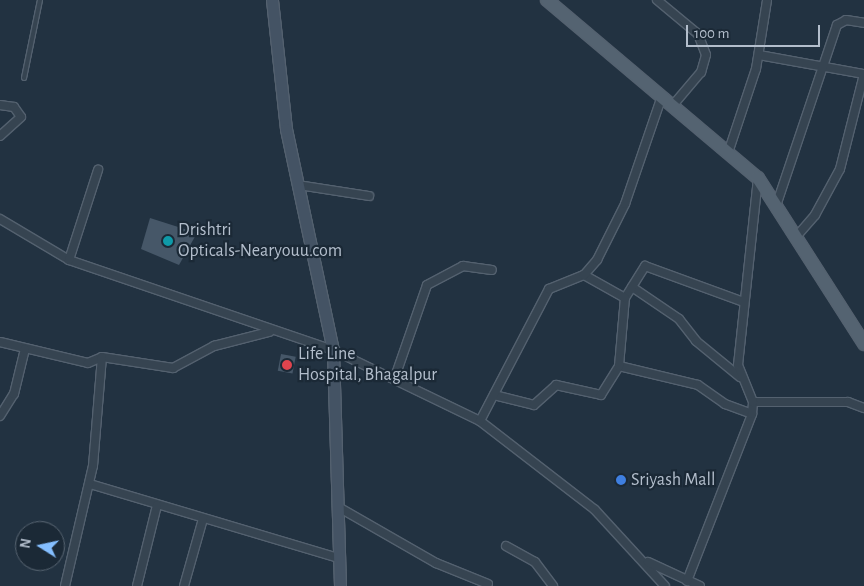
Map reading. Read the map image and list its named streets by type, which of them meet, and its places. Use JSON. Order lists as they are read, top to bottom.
{
  "places": ["Drishtri Opticals-Nearyouu.com", "Life Line Hospital, Bhagalpur", "Sriyash Mall"],
  "scale_bar": "100 m",
  "north": "left"
}
